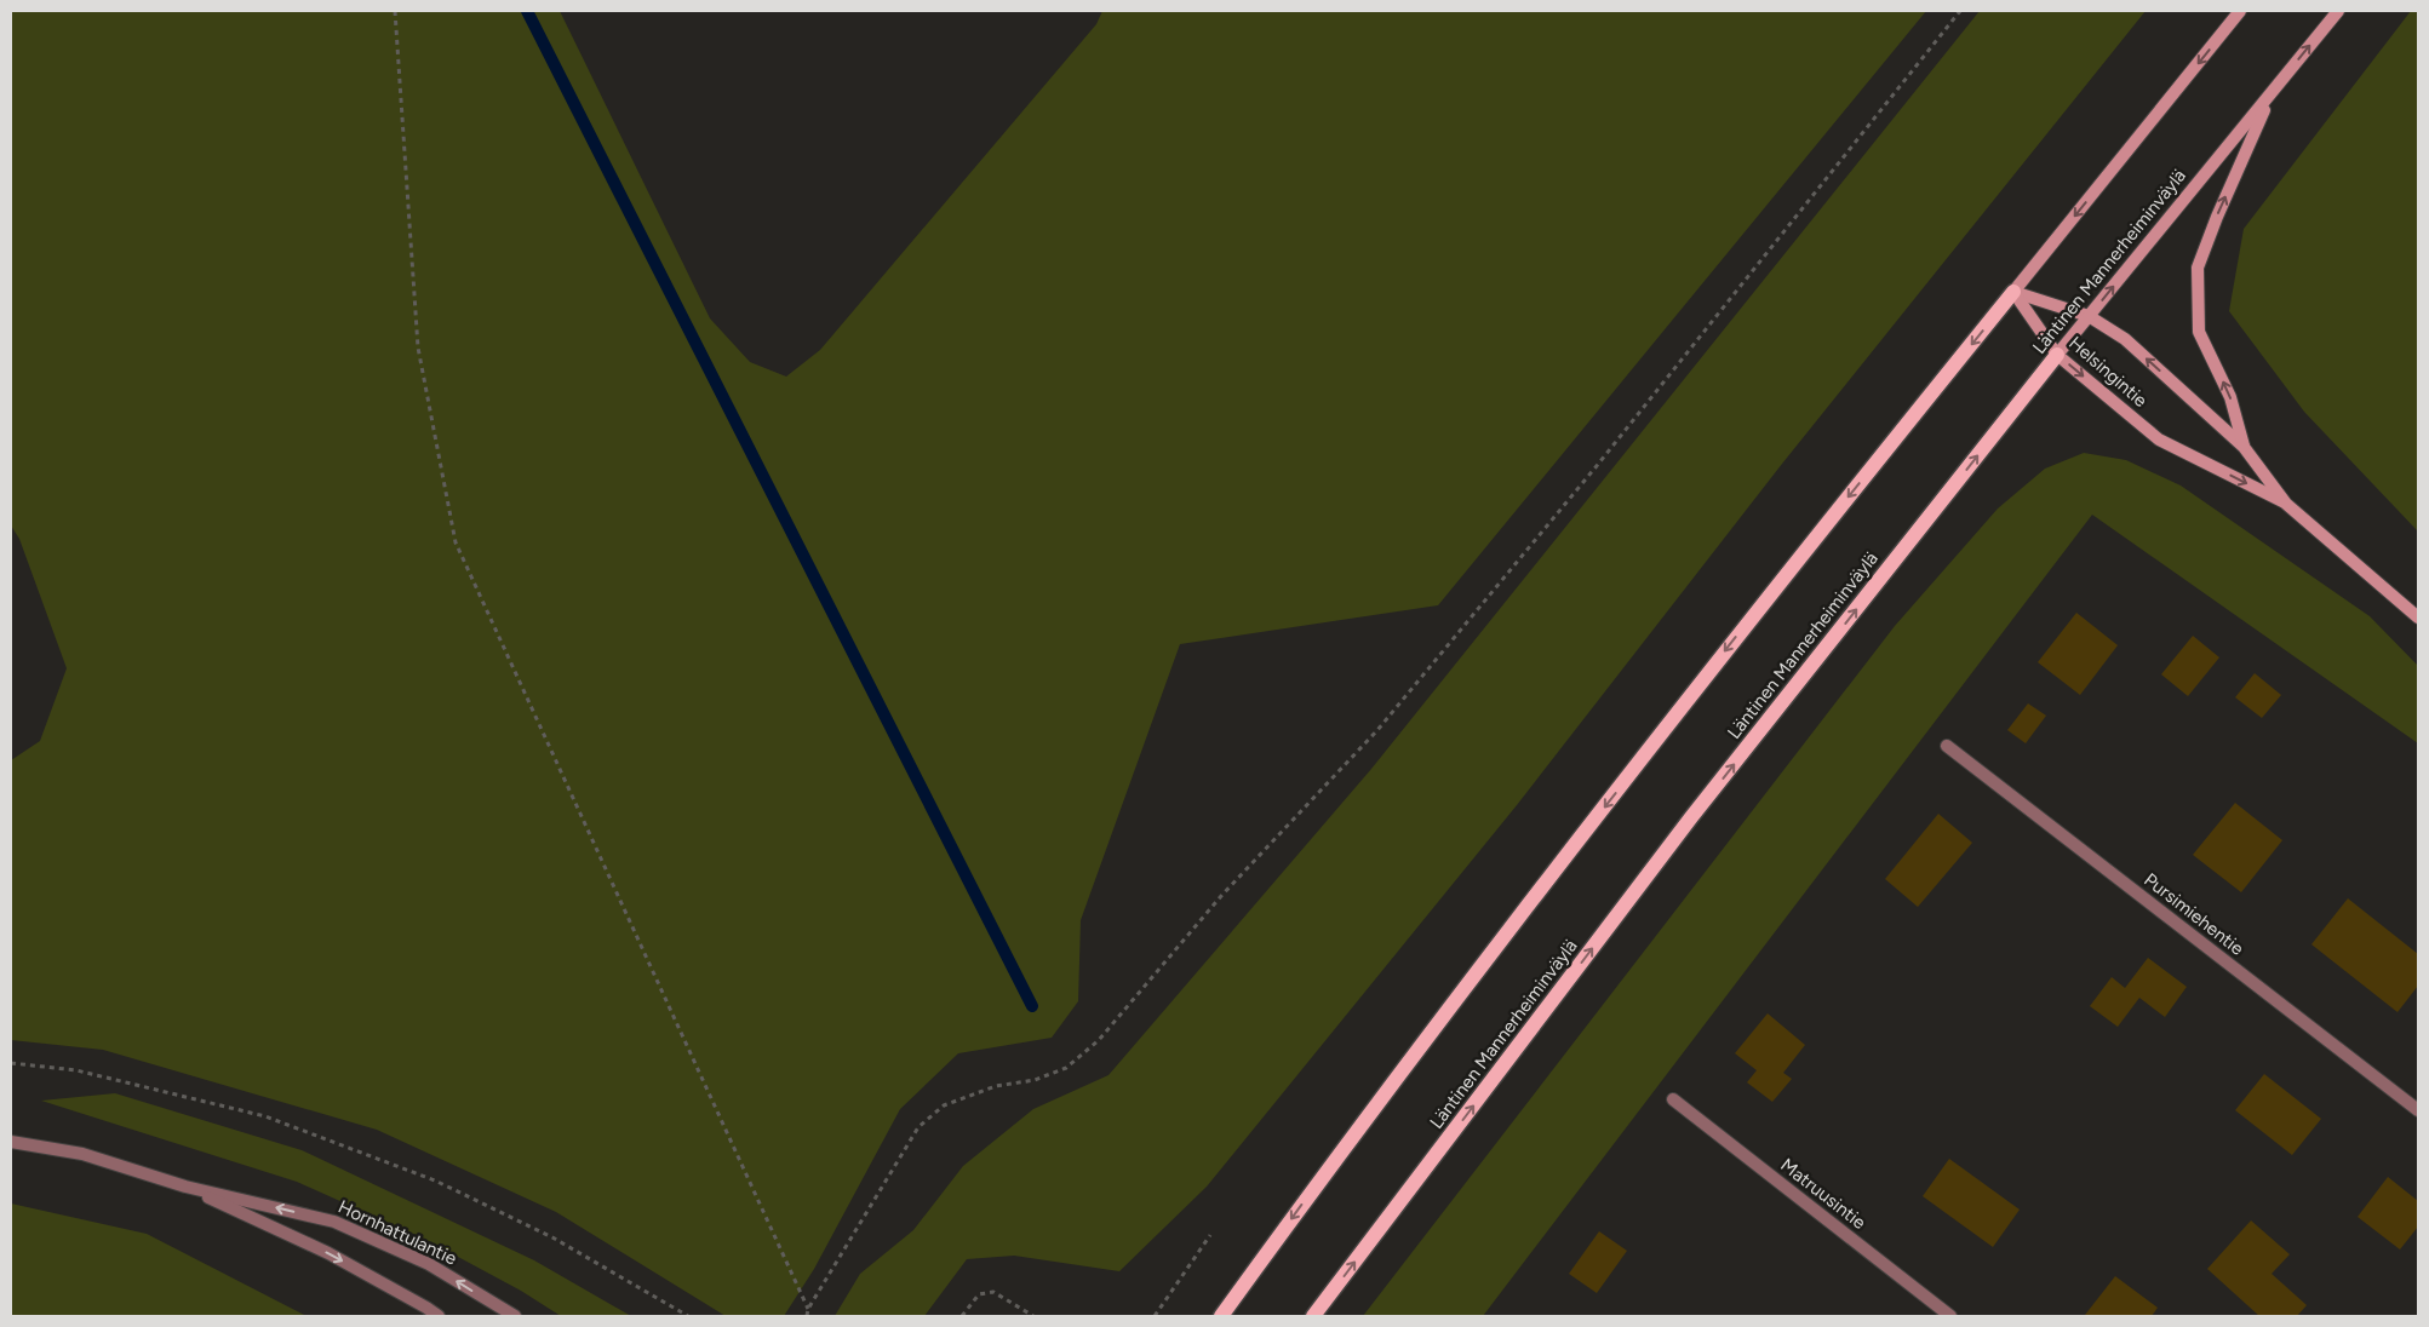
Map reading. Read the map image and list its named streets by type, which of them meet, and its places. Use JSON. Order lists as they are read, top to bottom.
{
  "streets": {
    "main road": ["Läntinen Mannerheiminväylä", "Helsingintie"],
    "street": ["Pursimiehentie", "Matruusintie", "Hornhattulantie"]
  },
  "crossings": [
    ["Läntinen Mannerheiminväylä", "Helsingintie"]
  ]
}
